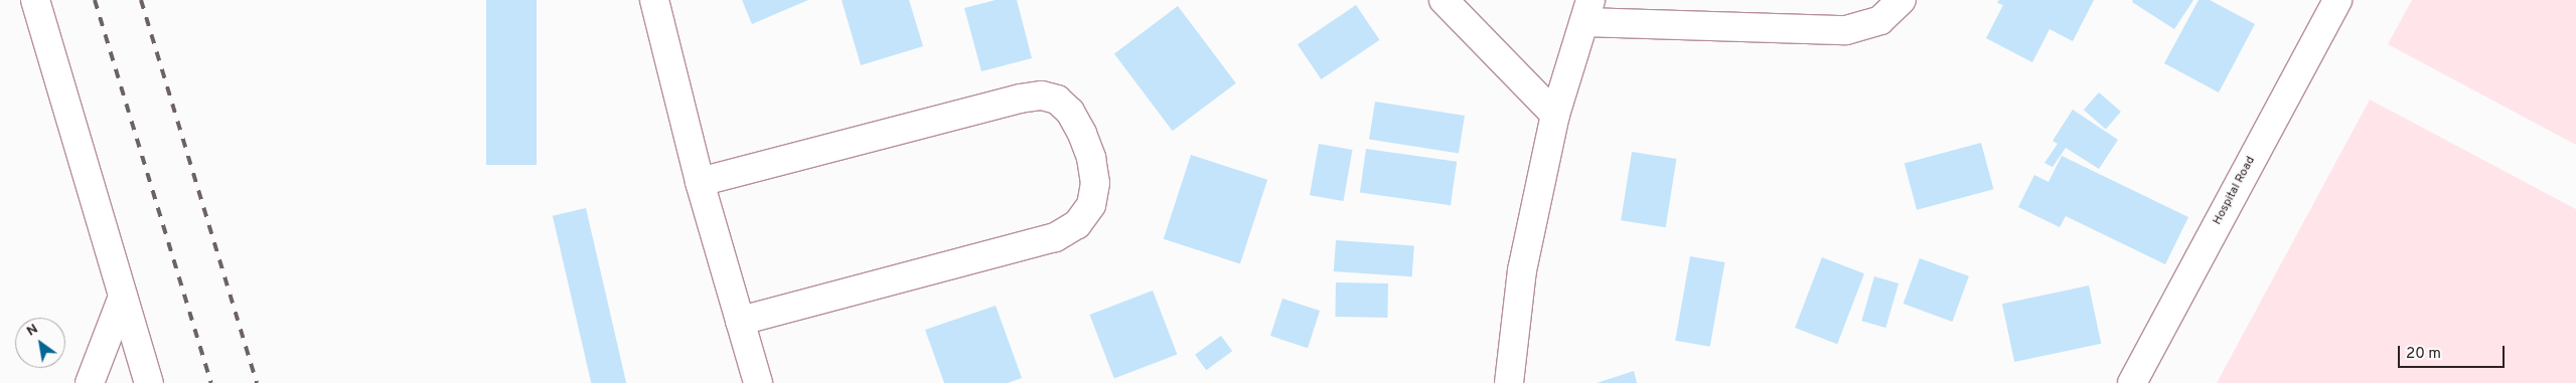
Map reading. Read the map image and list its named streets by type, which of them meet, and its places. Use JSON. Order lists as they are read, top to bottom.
{
  "streets": {
    "street": ["Hospital Road"]
  },
  "scale_bar": "20 m",
  "north": "top left"
}
